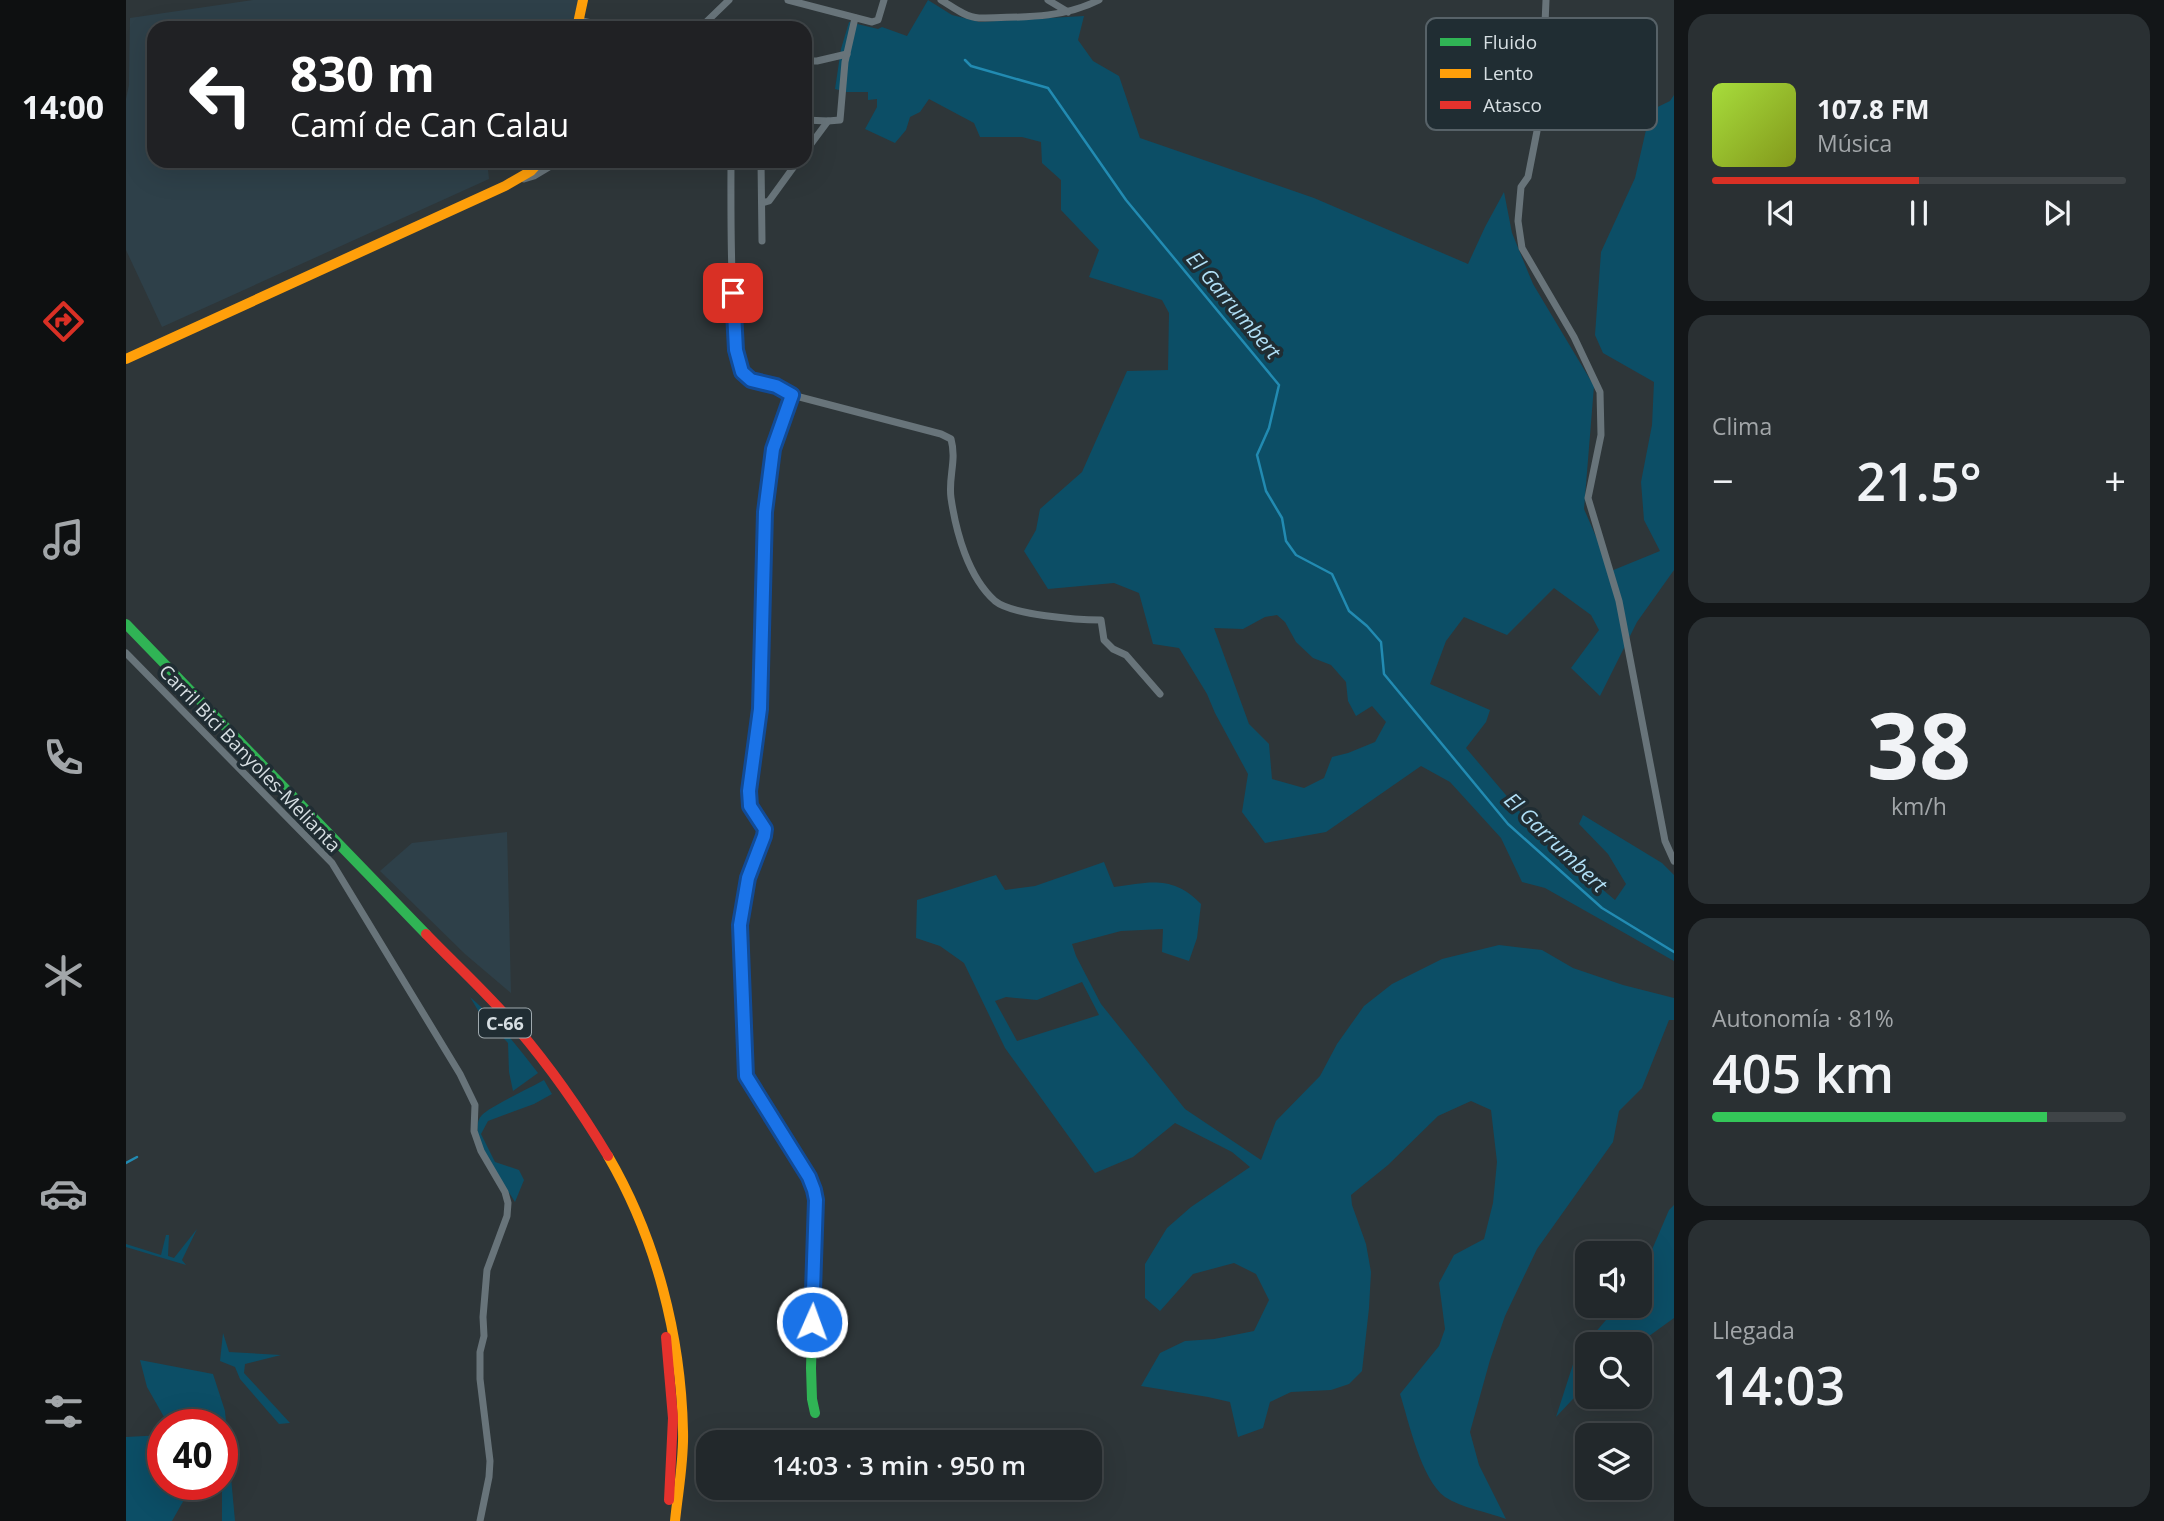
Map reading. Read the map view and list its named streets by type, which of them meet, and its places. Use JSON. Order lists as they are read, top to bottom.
{
  "streets": {
    "main road": ["C-66"],
    "street": ["Carril Bici Banyoles-Melianta"]
  },
  "water": ["El Garrumbert"],
  "legend": ["Fluido", "Lento", "Atasco"],
  "page": {
    "tabs": "14:00",
    "turn": ["830 m", "Camí de Can Calau"],
    "song": ["107.8 FM", "Música"],
    "tile": [
      "Clima",
      ["38", "km/h"],
      ["Autonomía · 81%", "405 km"],
      ["Llegada", "14:03"]
    ],
    "heat": ["−", "21.5°", "+"],
    "limit": "40",
    "trip": "14:03 · 3 min · 950 m"
  }
}
